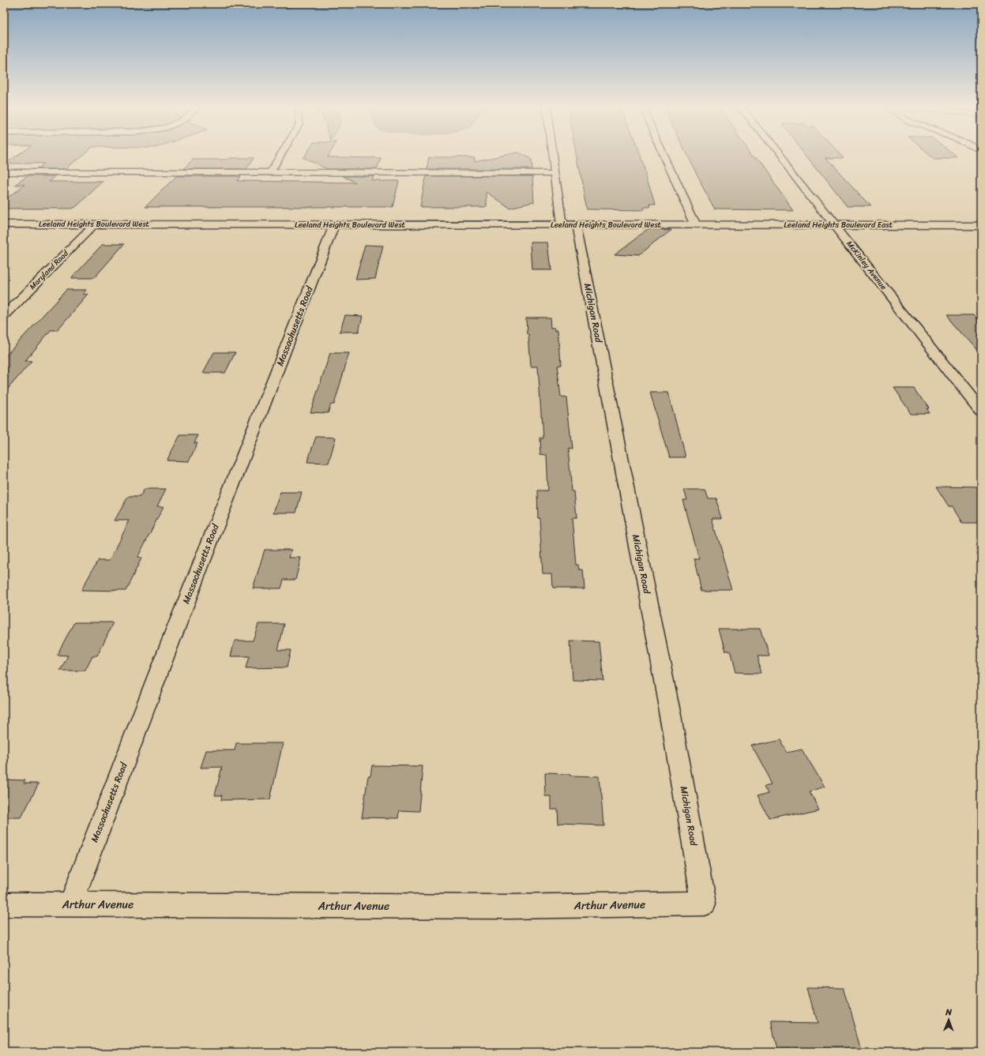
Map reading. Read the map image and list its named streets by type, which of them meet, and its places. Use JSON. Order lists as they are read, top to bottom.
{
  "streets": {
    "main road": ["Leeland Heights Boulevard West", "Leeland Heights Boulevard East"],
    "street": [
      "McKinley Avenue",
      "Maryland Road",
      "Michigan Road",
      "Massachusetts Road",
      "Arthur Avenue"
    ]
  },
  "crossings": [
    ["Leeland Heights Boulevard West", "Leeland Heights Boulevard East"],
    ["Leeland Heights Boulevard West", "Maryland Road"],
    ["Leeland Heights Boulevard West", "Michigan Road"],
    ["Leeland Heights Boulevard West", "Massachusetts Road"],
    ["Leeland Heights Boulevard East", "McKinley Avenue"],
    ["Michigan Road", "Arthur Avenue"],
    ["Massachusetts Road", "Arthur Avenue"]
  ],
  "north": "top"
}
